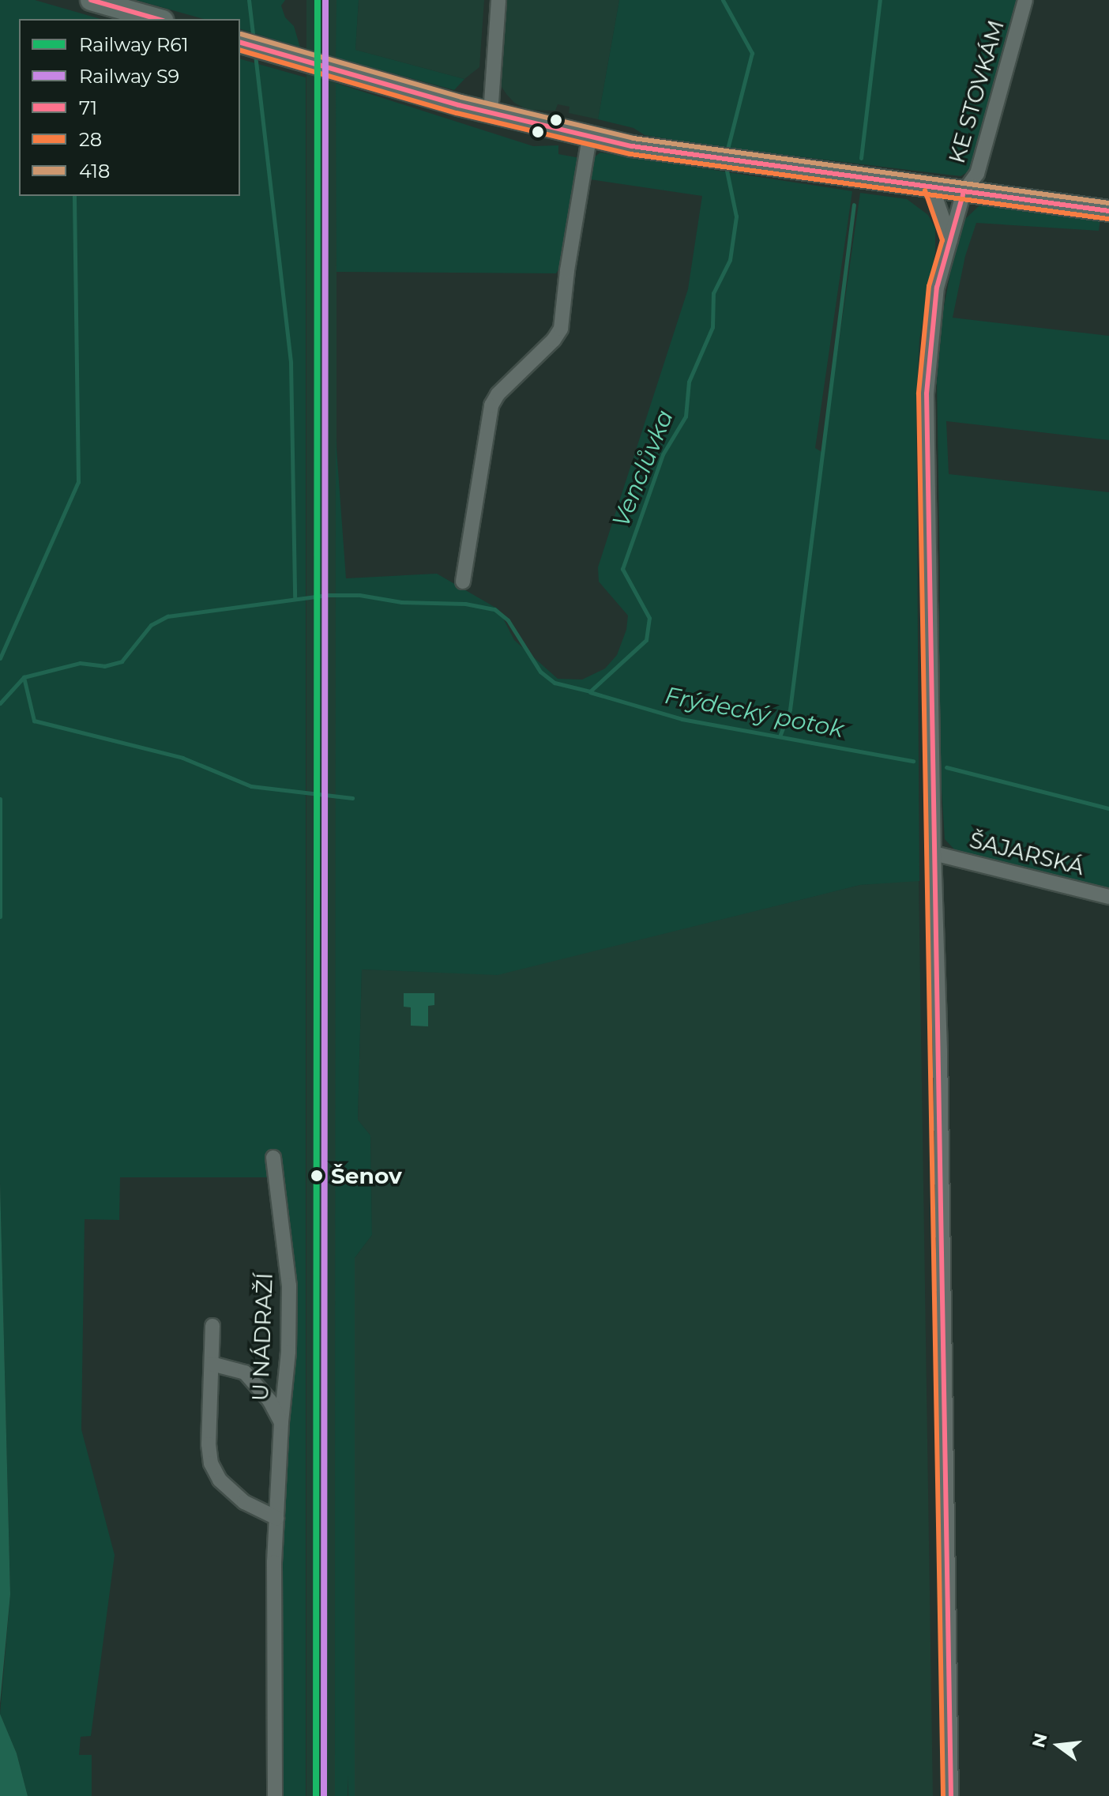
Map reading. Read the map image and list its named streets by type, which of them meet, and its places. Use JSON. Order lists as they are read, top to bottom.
{
  "streets": {
    "street": ["KE STOVKÁM", "ŠAJARSKÁ", "U NÁDRAŽÍ"]
  },
  "crossings": [
    ["KE STOVKÁM", "ŠAJARSKÁ"]
  ],
  "water": ["Venclůvka", "Frýdecký potok"],
  "places": ["Šenov"],
  "lines": [
    "rail line R61",
    "rail line S9",
    "transit line 71",
    "transit line 418",
    "transit line 28"
  ],
  "legend": [
    "Railway R61",
    "Railway S9",
    "71",
    "28",
    "418"
  ],
  "north": "left"
}
